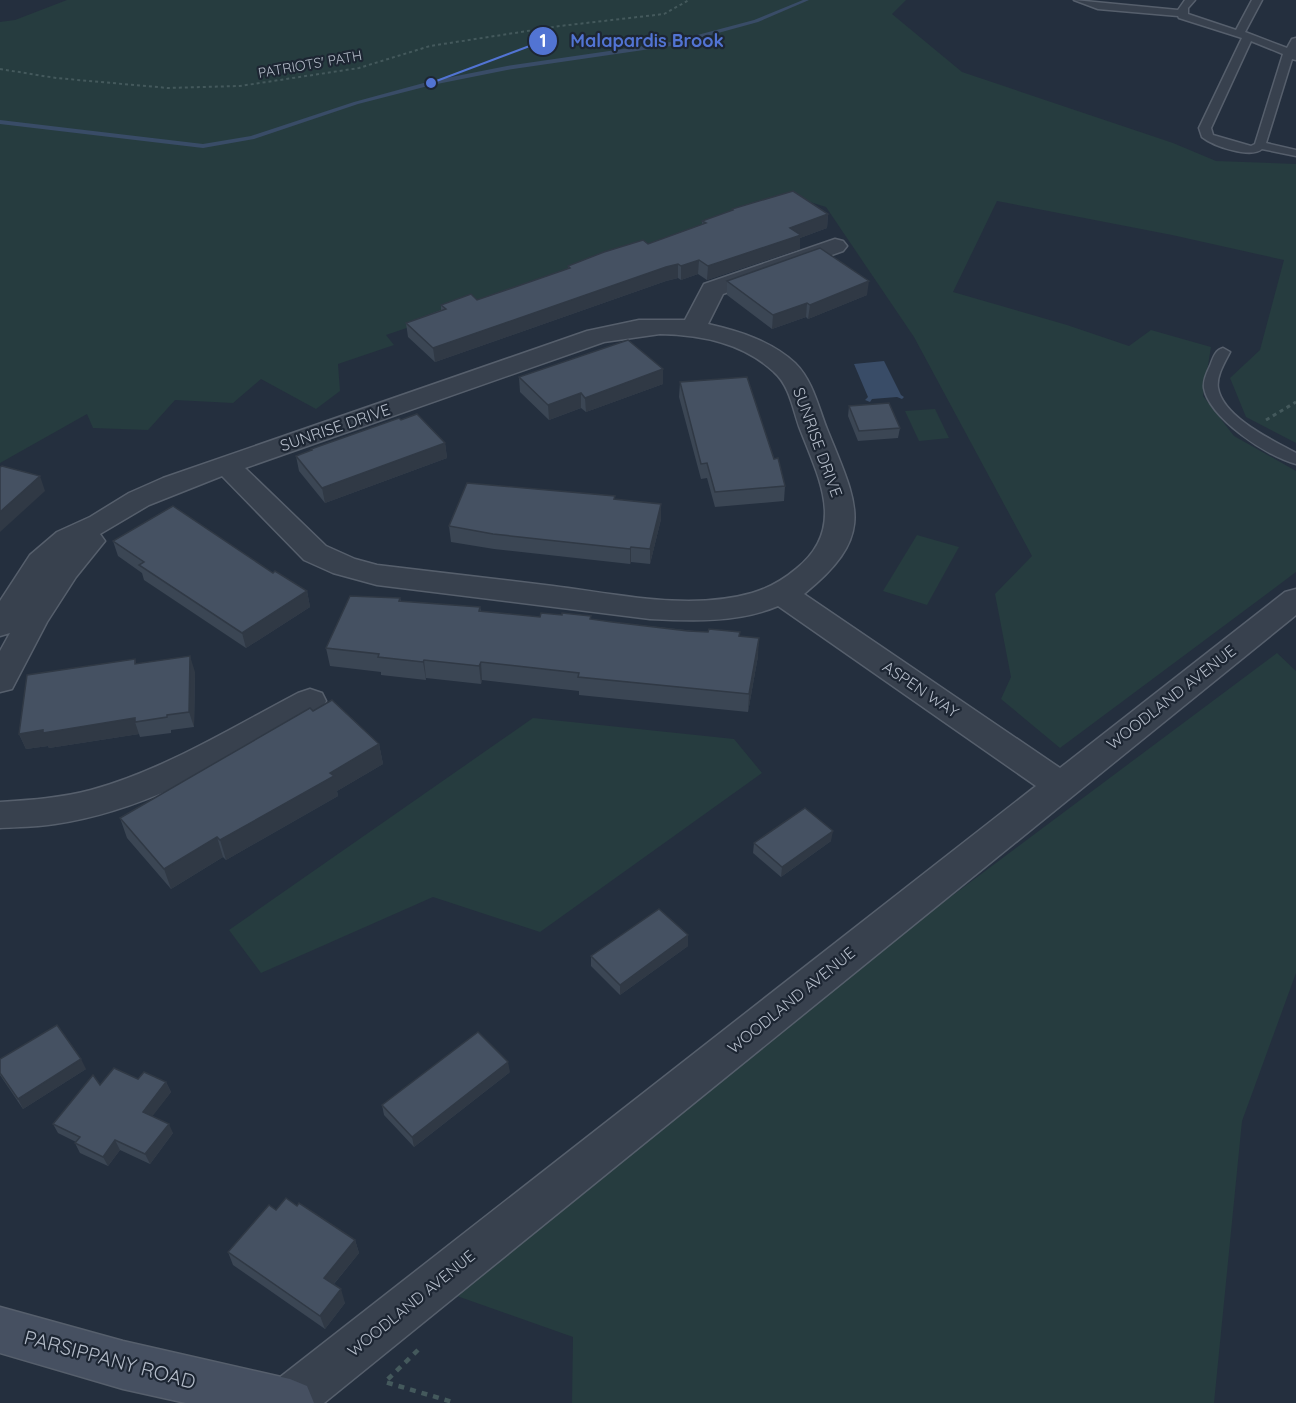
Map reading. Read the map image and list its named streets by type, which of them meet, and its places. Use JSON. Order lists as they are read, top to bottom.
{
  "streets": {
    "main road": ["PARSIPPANY ROAD"],
    "street": ["SUNRISE DRIVE", "ASPEN WAY", "WOODLAND AVENUE"],
    "path": ["PATRIOTS' PATH"]
  },
  "crossings": [
    ["SUNRISE DRIVE", "ASPEN WAY"],
    ["ASPEN WAY", "WOODLAND AVENUE"],
    ["WOODLAND AVENUE", "PARSIPPANY ROAD"]
  ],
  "places": ["Malapardis Brook"]
}
